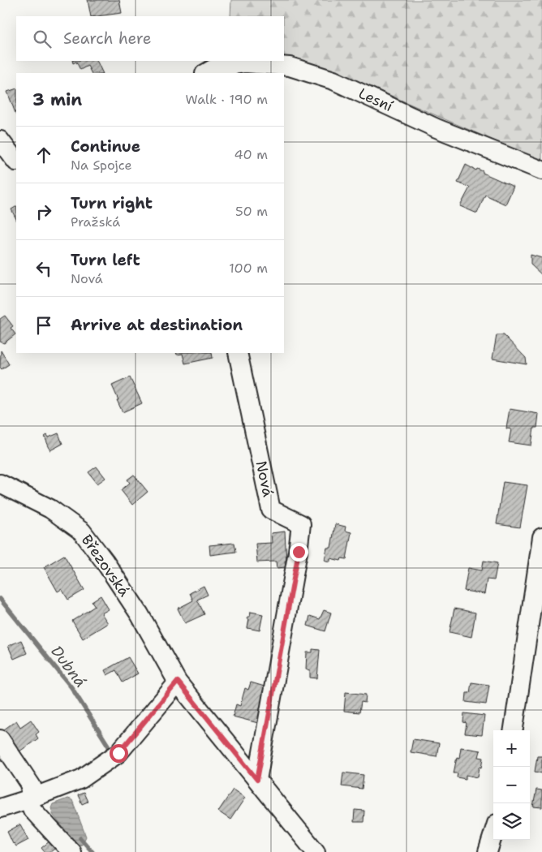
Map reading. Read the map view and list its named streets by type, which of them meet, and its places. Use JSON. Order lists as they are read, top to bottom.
{
  "streets": {
    "street": ["Lesní", "Nová", "Březovská"]
  },
  "crossings": [
    ["Nová", "Březovská"]
  ],
  "water": ["Dubná"],
  "page": {
    "search": "Search here",
    "heading": ["3 min", "Walk · 190 m"],
    "list": [
      ["Continue", "Na Spojce", "40 m"],
      ["Turn right", "Pražská", "50 m"],
      ["Turn left", "Nová", "100 m"],
      "Arrive at destination"
    ],
    "map_buttons": ["+", "−"]
  }
}
